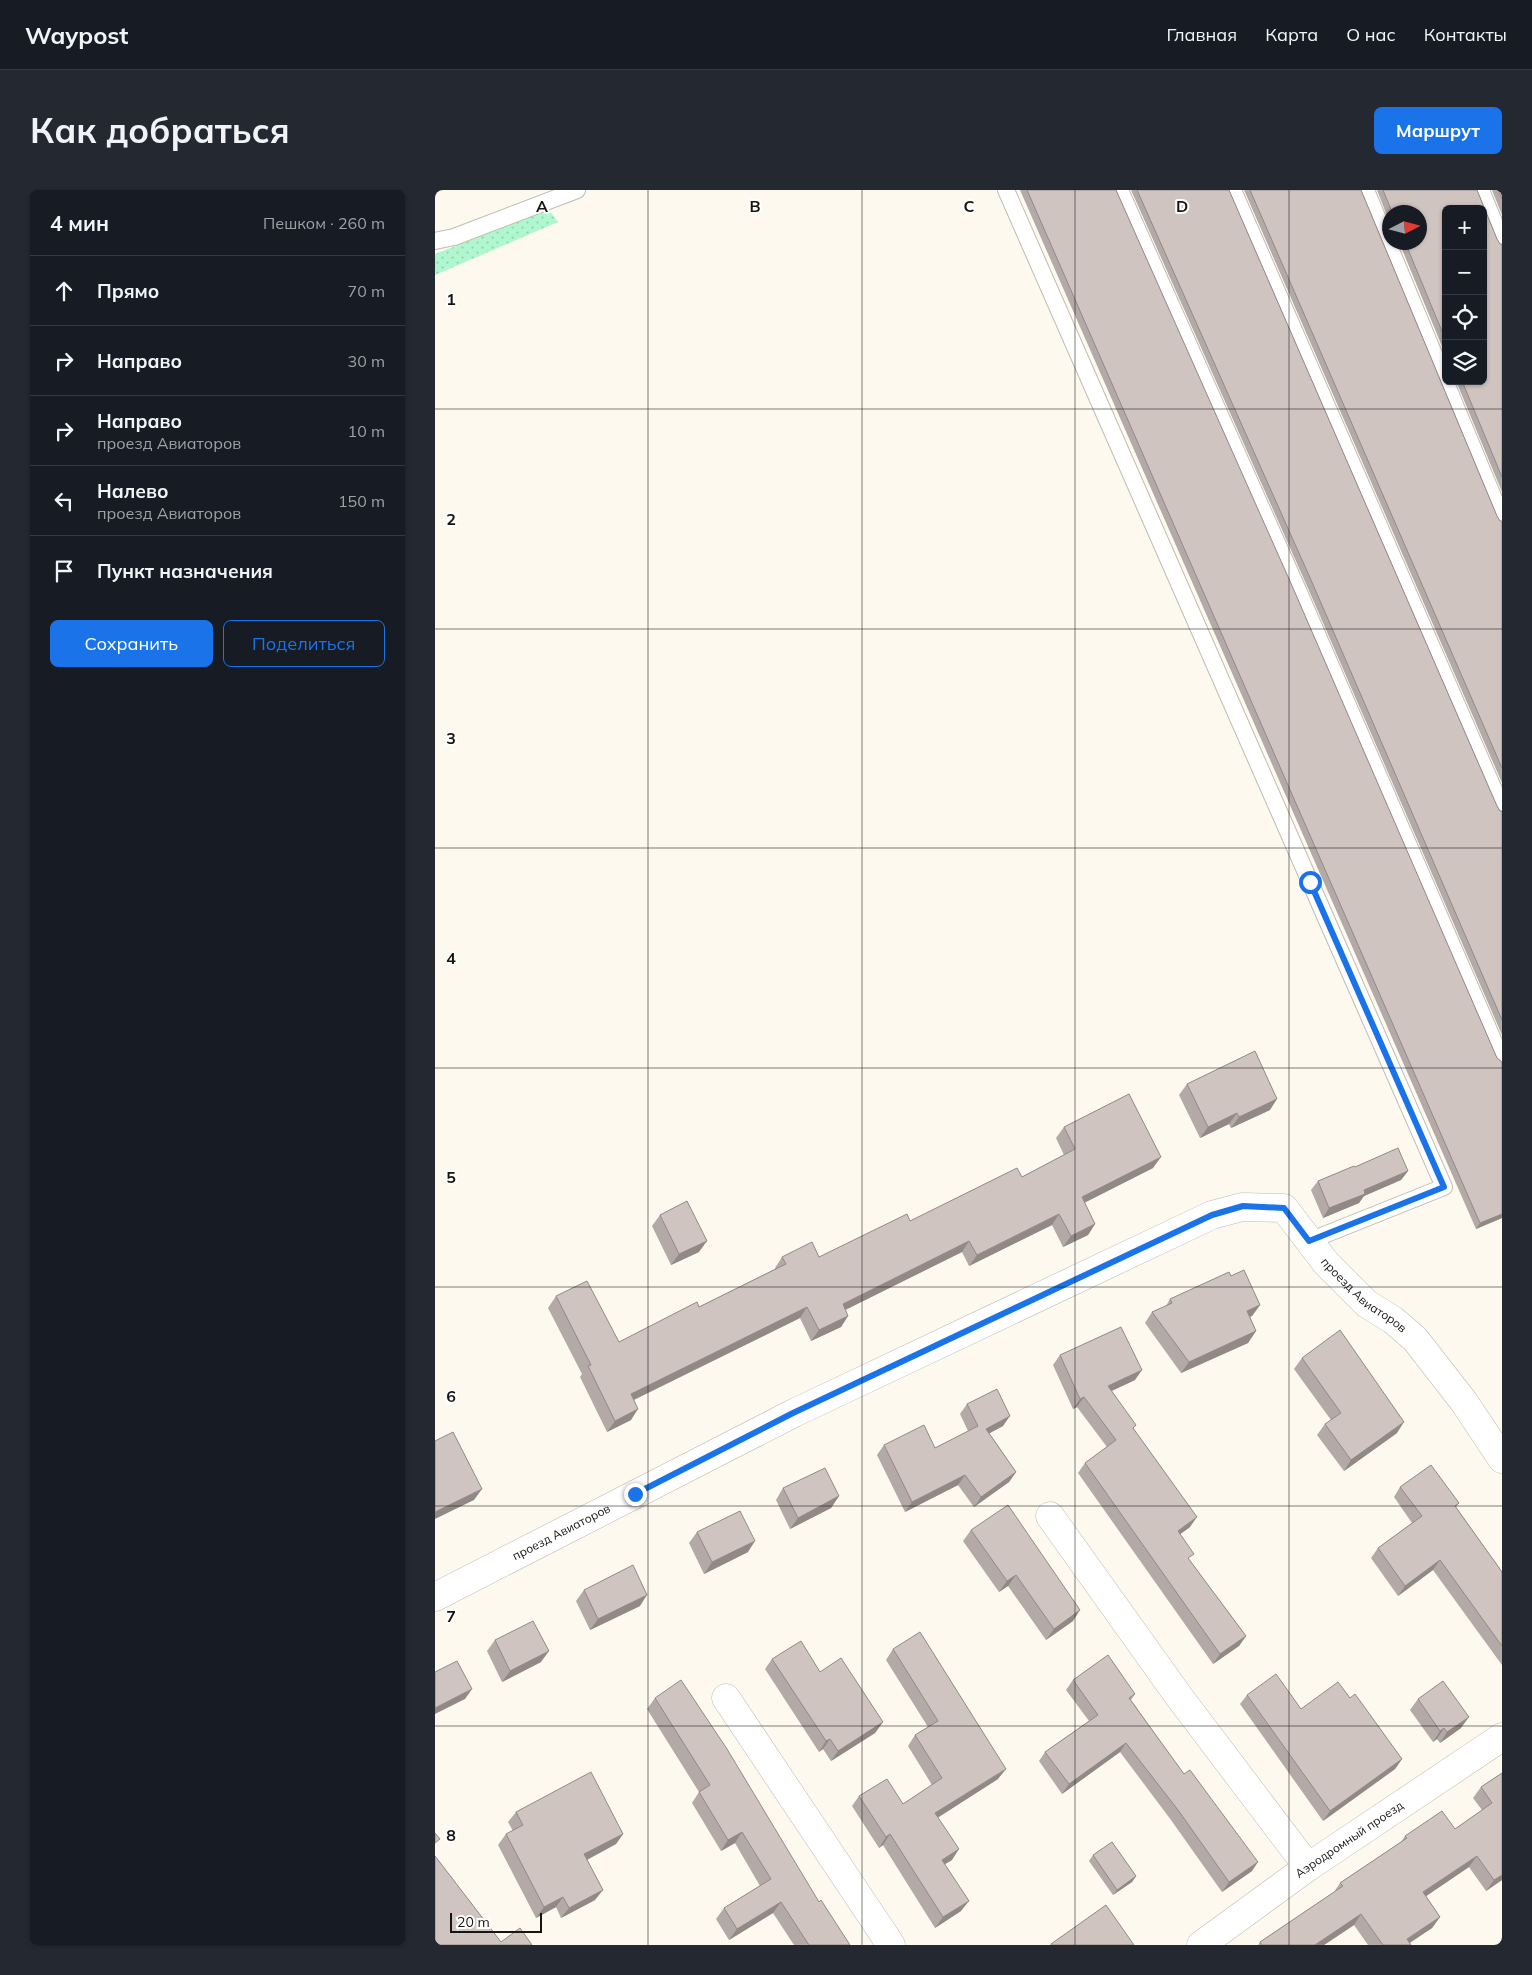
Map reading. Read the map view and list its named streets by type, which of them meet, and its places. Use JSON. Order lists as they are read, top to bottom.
{
  "streets": {
    "street": ["проезд Авиаторов", "Аэродромный проезд"]
  },
  "scale_bar": "20 m",
  "north": "right",
  "page": {
    "header": "Waypost",
    "nav": [
      "Главная",
      "Карта",
      "О нас",
      "Контакты"
    ],
    "buttons": [
      "Маршрут",
      ["Сохранить", "Поделиться"]
    ],
    "title": "Как добраться",
    "heading": ["4 мин", "Пешком · 260 m"],
    "map_buttons": ["+", "−"],
    "list": [
      ["Прямо", "70 m"],
      ["Направо", "30 m"],
      ["Направо", "проезд Авиаторов", "10 m"],
      ["Налево", "проезд Авиаторов", "150 m"],
      "Пункт назначения"
    ],
    "scale": "20 m"
  },
  "grid": {
    "columns": [
      "A",
      "B",
      "C",
      "D"
    ],
    "rows": [
      "1",
      "2",
      "3",
      "4",
      "5",
      "6",
      "7",
      "8"
    ]
  }
}
